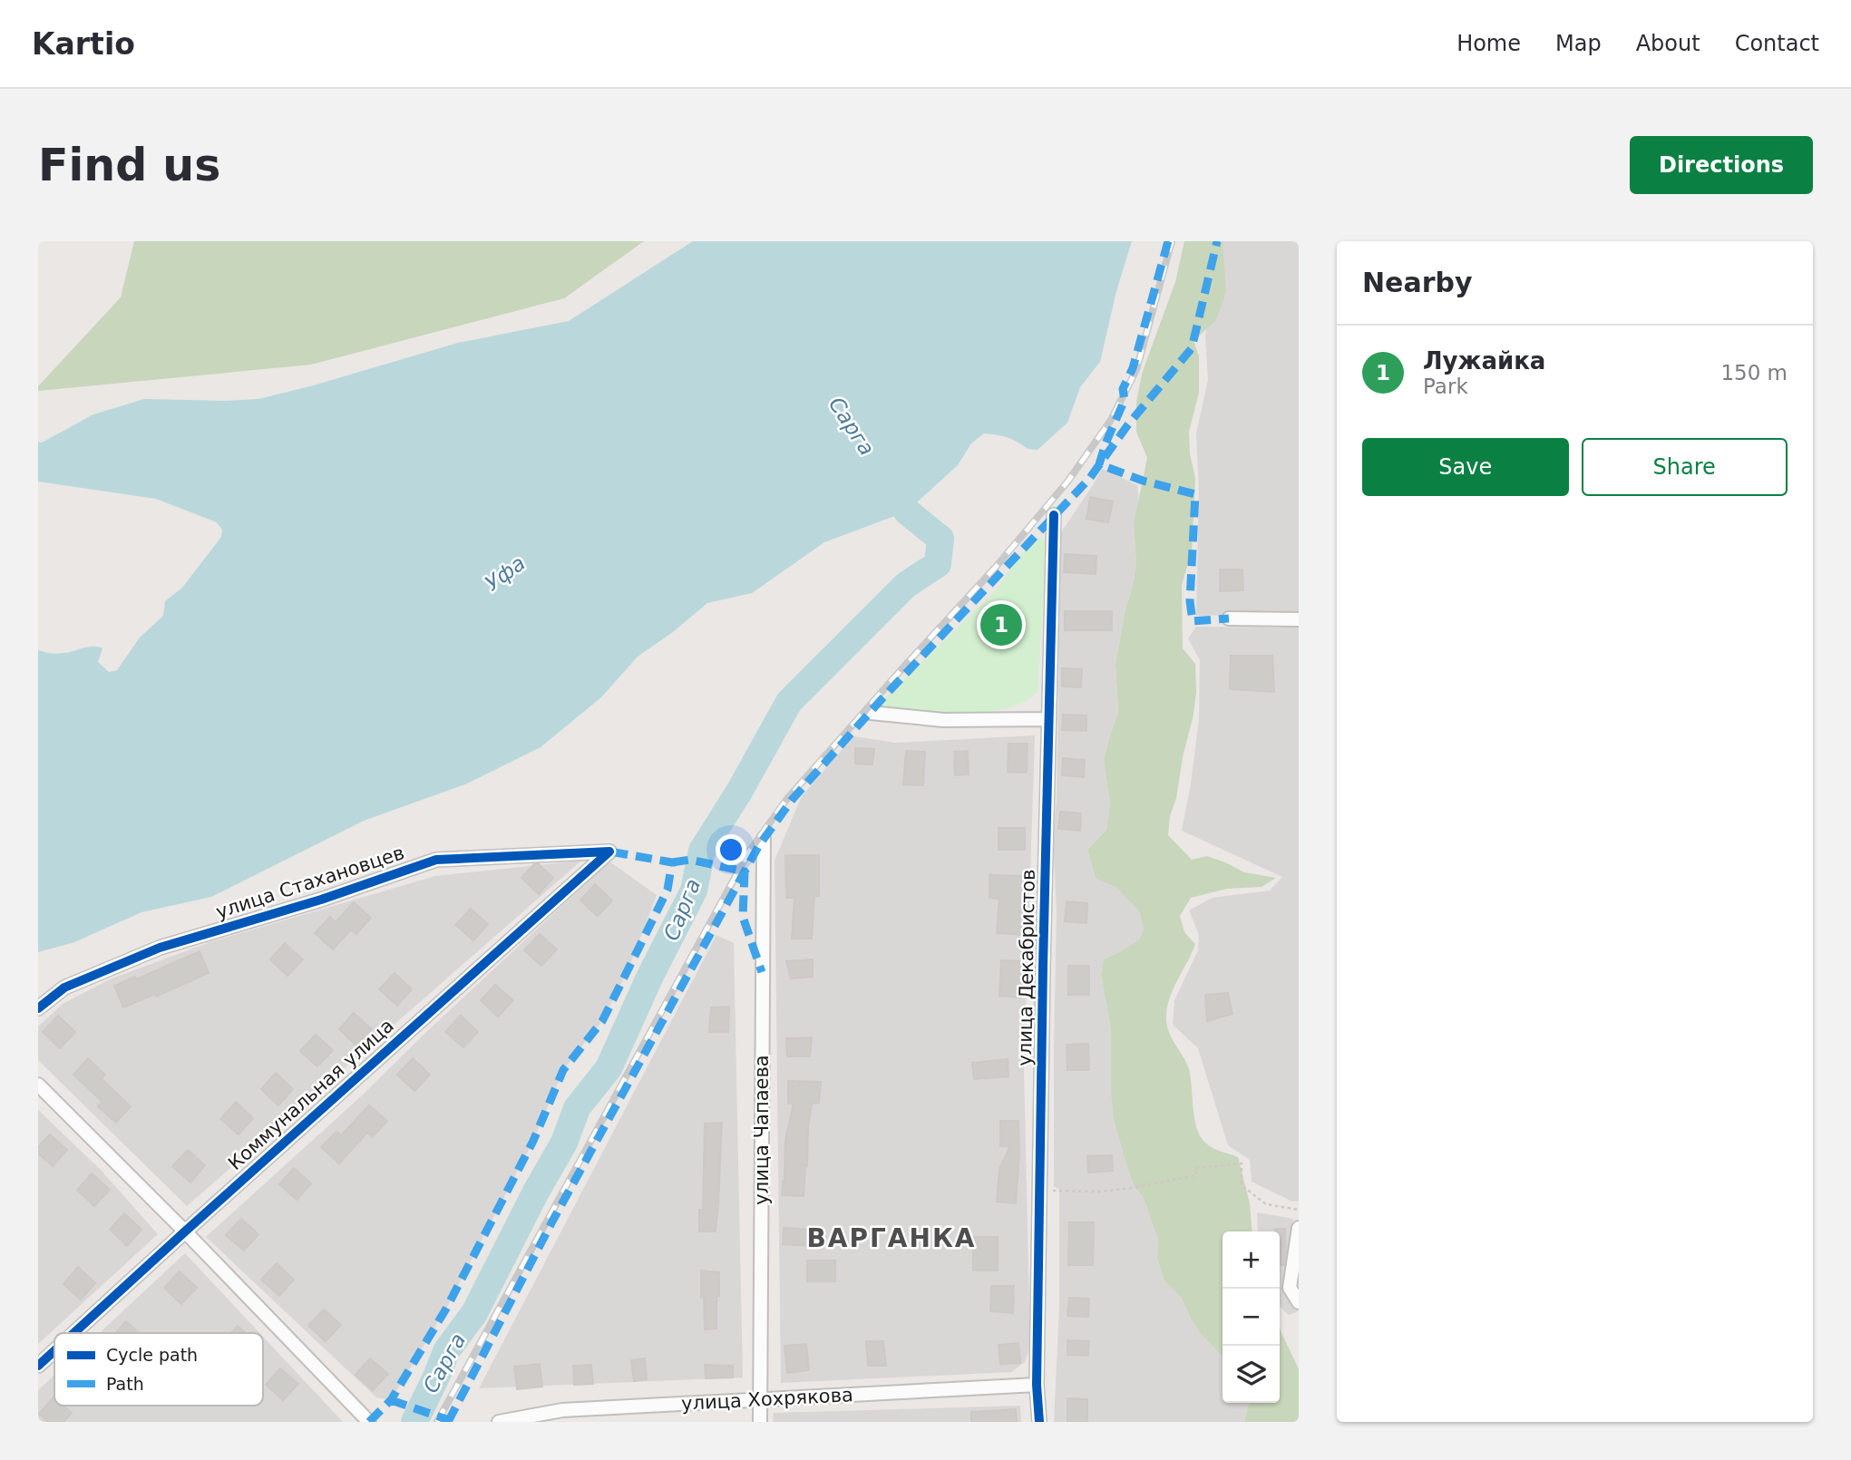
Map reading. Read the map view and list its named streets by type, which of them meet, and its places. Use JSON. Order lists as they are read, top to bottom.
{
  "streets": {
    "street": [
      "улица Стахановцев",
      "улица Декабристов",
      "Коммунальная улица",
      "улица Чапаева",
      "улица Хохрякова"
    ]
  },
  "crossings": [
    ["улица Стахановцев", "Коммунальная улица"],
    ["улица Декабристов", "улица Хохрякова"],
    ["улица Чапаева", "улица Хохрякова"]
  ],
  "districts": ["ВАРГАНКА"],
  "water": ["Сарга", "Уфа"],
  "legend": ["Cycle path", "Path"],
  "page": {
    "header": "Kartio",
    "nav": [
      "Home",
      "Map",
      "About",
      "Contact"
    ],
    "buttons": [
      "Directions",
      ["Save", "Share"]
    ],
    "title": "Find us",
    "heading": "Nearby",
    "list": [
      {
        "mark": "1",
        "name": "Лужайка",
        "note": "Park",
        "value": "150 m"
      }
    ],
    "pins": "1",
    "map_buttons": ["+", "−"]
  }
}
